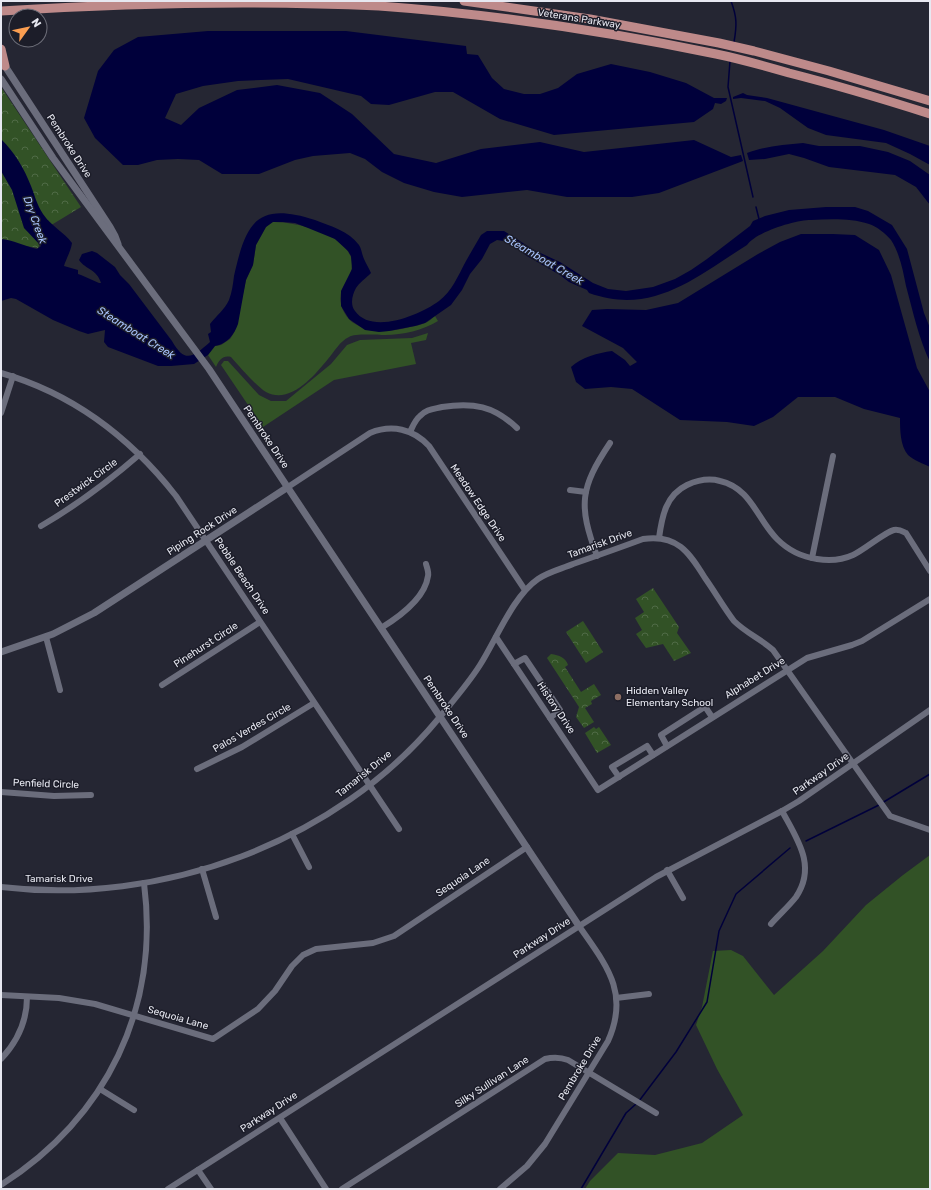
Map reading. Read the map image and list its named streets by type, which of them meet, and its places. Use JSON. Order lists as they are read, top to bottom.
{
  "streets": {
    "main road": ["Veterans Parkway"],
    "street": [
      "Pembroke Drive",
      "Prestwick Circle",
      "Meadow Edge Drive",
      "Piping Rock Drive",
      "Tamarisk Drive",
      "Pebble Beach Drive",
      "Pinehurst Circle",
      "Alphabet Drive",
      "History Drive",
      "Palos Verdes Circle",
      "Parkway Drive",
      "Penfield Circle",
      "Sequoia Lane",
      "Silky Sullivan Lane"
    ]
  },
  "crossings": [
    ["Pembroke Drive", "Piping Rock Drive"],
    ["Pembroke Drive", "Tamarisk Drive"],
    ["Pembroke Drive", "Parkway Drive"],
    ["Pembroke Drive", "Sequoia Lane"],
    ["Pembroke Drive", "Silky Sullivan Lane"],
    ["Prestwick Circle", "Pebble Beach Drive"],
    ["Meadow Edge Drive", "Piping Rock Drive"],
    ["Meadow Edge Drive", "Tamarisk Drive"],
    ["Piping Rock Drive", "Pebble Beach Drive"],
    ["Tamarisk Drive", "Pebble Beach Drive"],
    ["Tamarisk Drive", "History Drive"],
    ["Pebble Beach Drive", "Pinehurst Circle"],
    ["Pebble Beach Drive", "Palos Verdes Circle"],
    ["Alphabet Drive", "History Drive"]
  ],
  "water": ["Dry Creek", "Steamboat Creek"],
  "places": ["Hidden Valley Elementary School"],
  "north": "top right"
}
